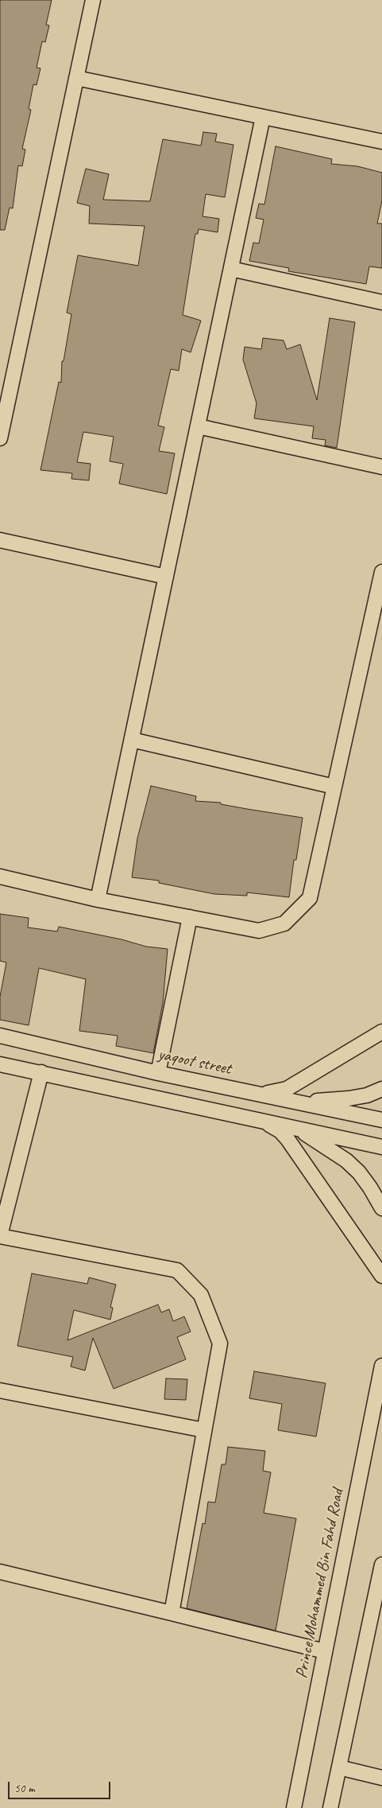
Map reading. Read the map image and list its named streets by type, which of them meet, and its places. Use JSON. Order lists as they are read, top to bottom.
{
  "streets": {
    "street": ["yaqoot street", "Prince Mohammed Bin Fahd Road"]
  },
  "scale_bar": "50 m"
}
